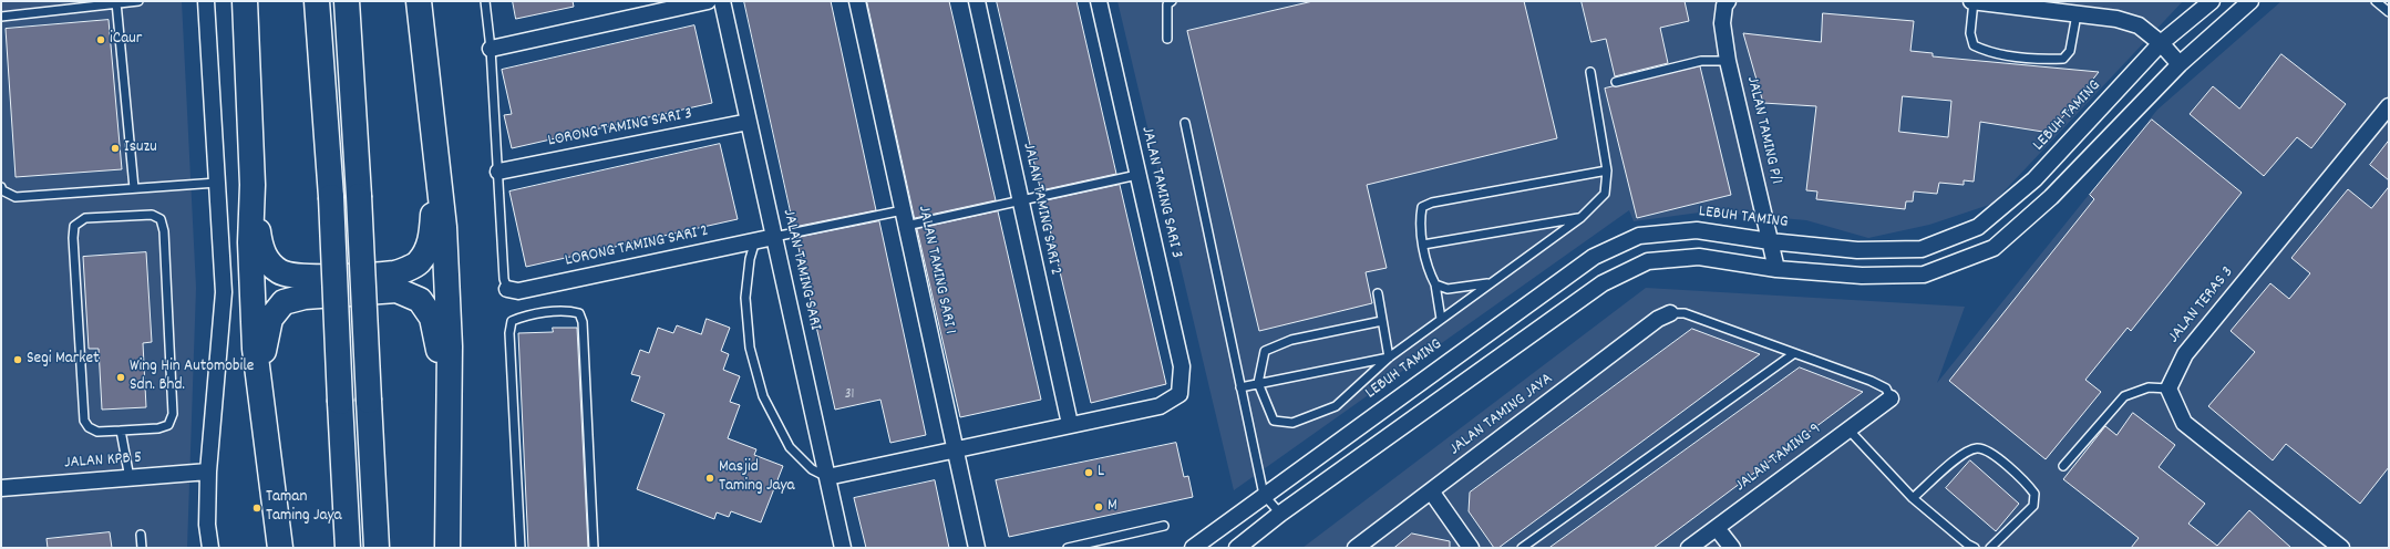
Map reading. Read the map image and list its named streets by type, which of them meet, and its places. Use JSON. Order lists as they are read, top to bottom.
{
  "streets": {
    "street": [
      "LEBUH TAMING",
      "LORONG TAMING SARI 3",
      "JALAN TAMING P/1",
      "JALAN TAMING SARI 3",
      "JALAN TAMING SARI 2",
      "LORONG TAMING SARI 2",
      "JALAN TAMING SARI",
      "JALAN TAMING SARI 1",
      "JALAN TERAS 3",
      "JALAN TAMING JAYA",
      "JALAN TAMING 9",
      "JALAN KPB 5"
    ]
  },
  "crossings": [
    ["LEBUH TAMING", "JALAN TAMING P/1"],
    ["LORONG TAMING SARI 3", "JALAN TAMING SARI"],
    ["JALAN TAMING SARI 3", "JALAN TAMING SARI 2"],
    ["LORONG TAMING SARI 2", "JALAN TAMING SARI"]
  ],
  "places": [
    "iCaur",
    "Isuzu",
    "Segi Market",
    "Wing Hin Automobile Sdn. Bhd.",
    "L",
    "Masjid Taming Jaya",
    "M",
    "Taman Taming Jaya"
  ],
  "house_numbers": ["31"]
}
